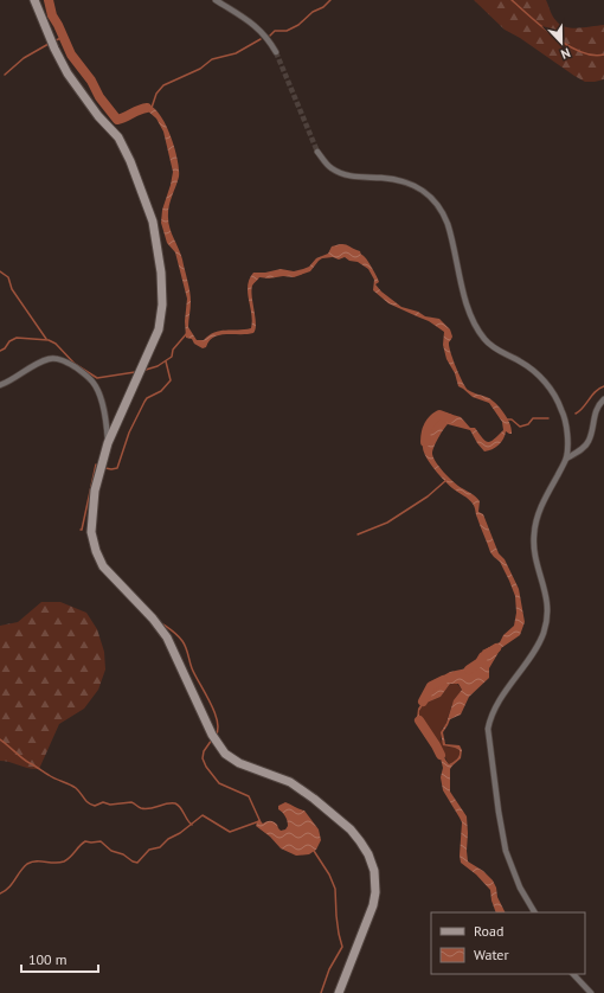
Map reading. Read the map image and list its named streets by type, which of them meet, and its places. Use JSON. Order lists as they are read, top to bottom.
{
  "legend": ["Road", "Water"],
  "scale_bar": "100 m",
  "north": "bottom"
}
